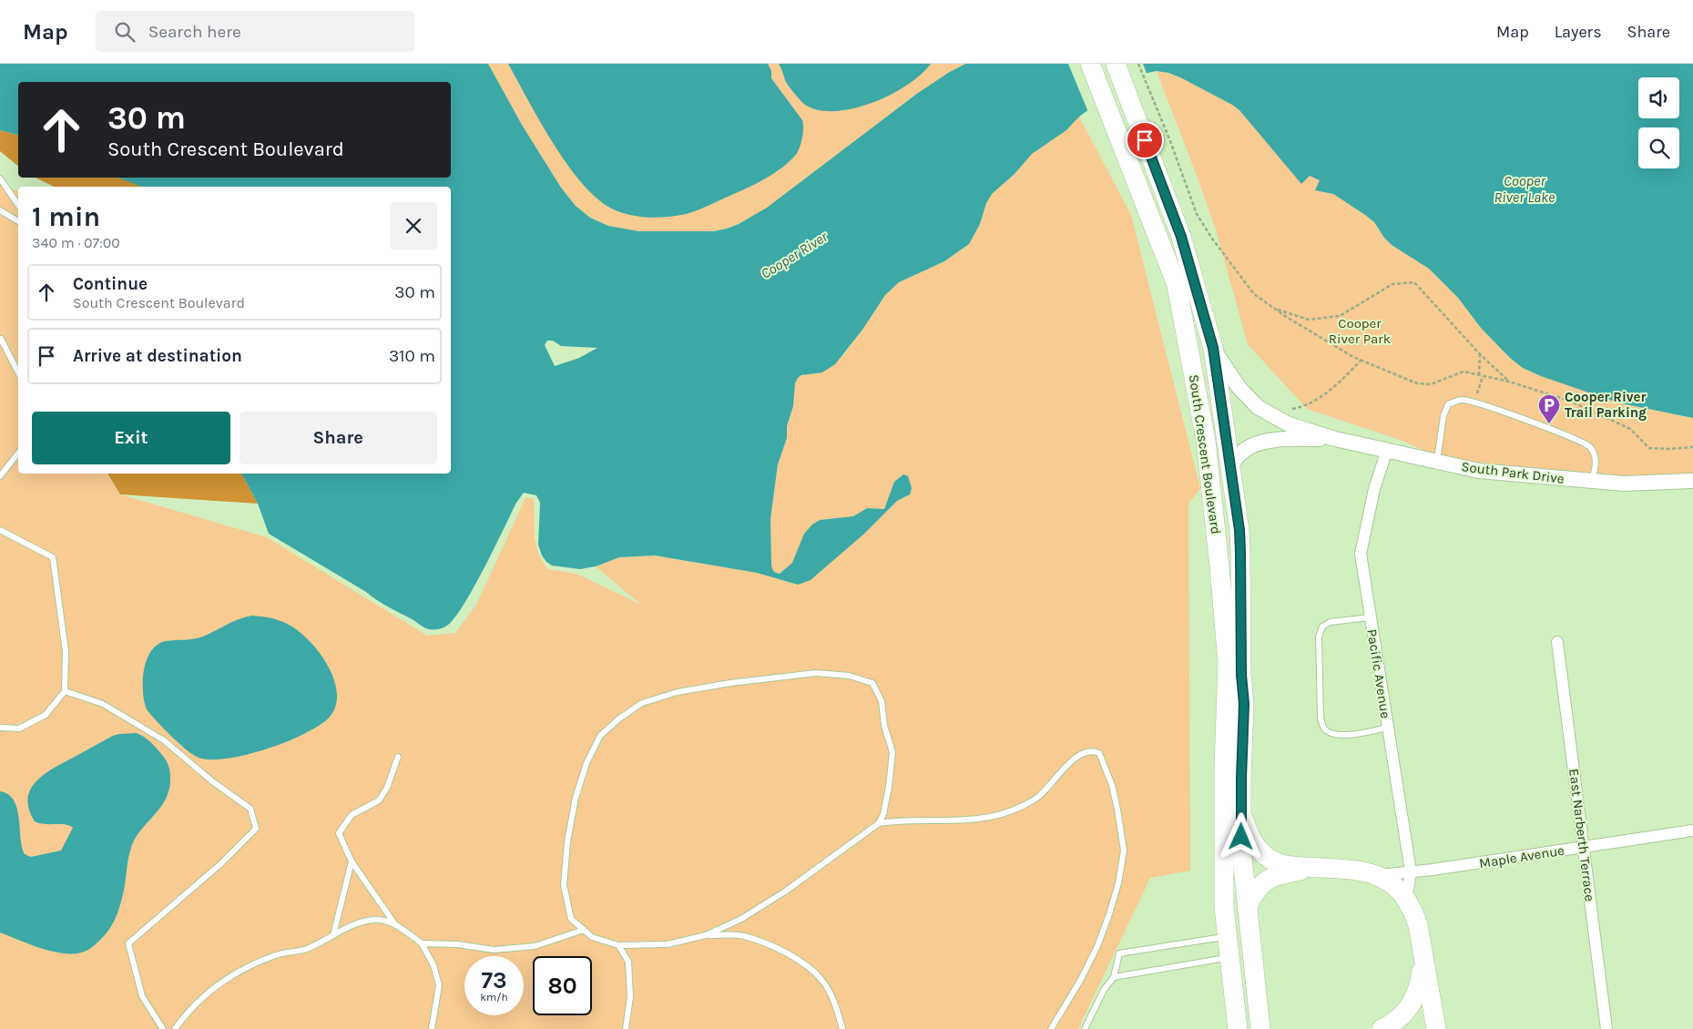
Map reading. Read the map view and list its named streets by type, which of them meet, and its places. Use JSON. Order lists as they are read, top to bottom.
{
  "streets": {
    "highway": ["South Crescent Boulevard"],
    "street": [
      "South Park Drive",
      "Pacific Avenue",
      "East Narberth Terrace",
      "Maple Avenue"
    ]
  },
  "crossings": [
    ["South Crescent Boulevard", "South Park Drive"],
    ["South Park Drive", "Pacific Avenue"],
    ["Pacific Avenue", "Maple Avenue"],
    ["East Narberth Terrace", "Maple Avenue"]
  ],
  "water": ["Cooper River Lake", "Cooper River"],
  "parks": ["Cooper River Park"],
  "places": {
    "parking": ["Cooper River Trail Parking"]
  },
  "page": {
    "header": "Map",
    "search": "Search here",
    "nav": ["Map", "Layers", "Share"],
    "turn": ["30 m", "South Crescent Boulevard"],
    "heading": ["1 min", "340 m · 07:00"],
    "list": [
      {
        "name": "Continue",
        "note": "South Crescent Boulevard",
        "value": "30 m"
      },
      {
        "name": "Arrive at destination",
        "value": "310 m"
      }
    ],
    "buttons": ["Exit", "Share"],
    "speed": "73 km/h",
    "limit": "80"
  }
}
